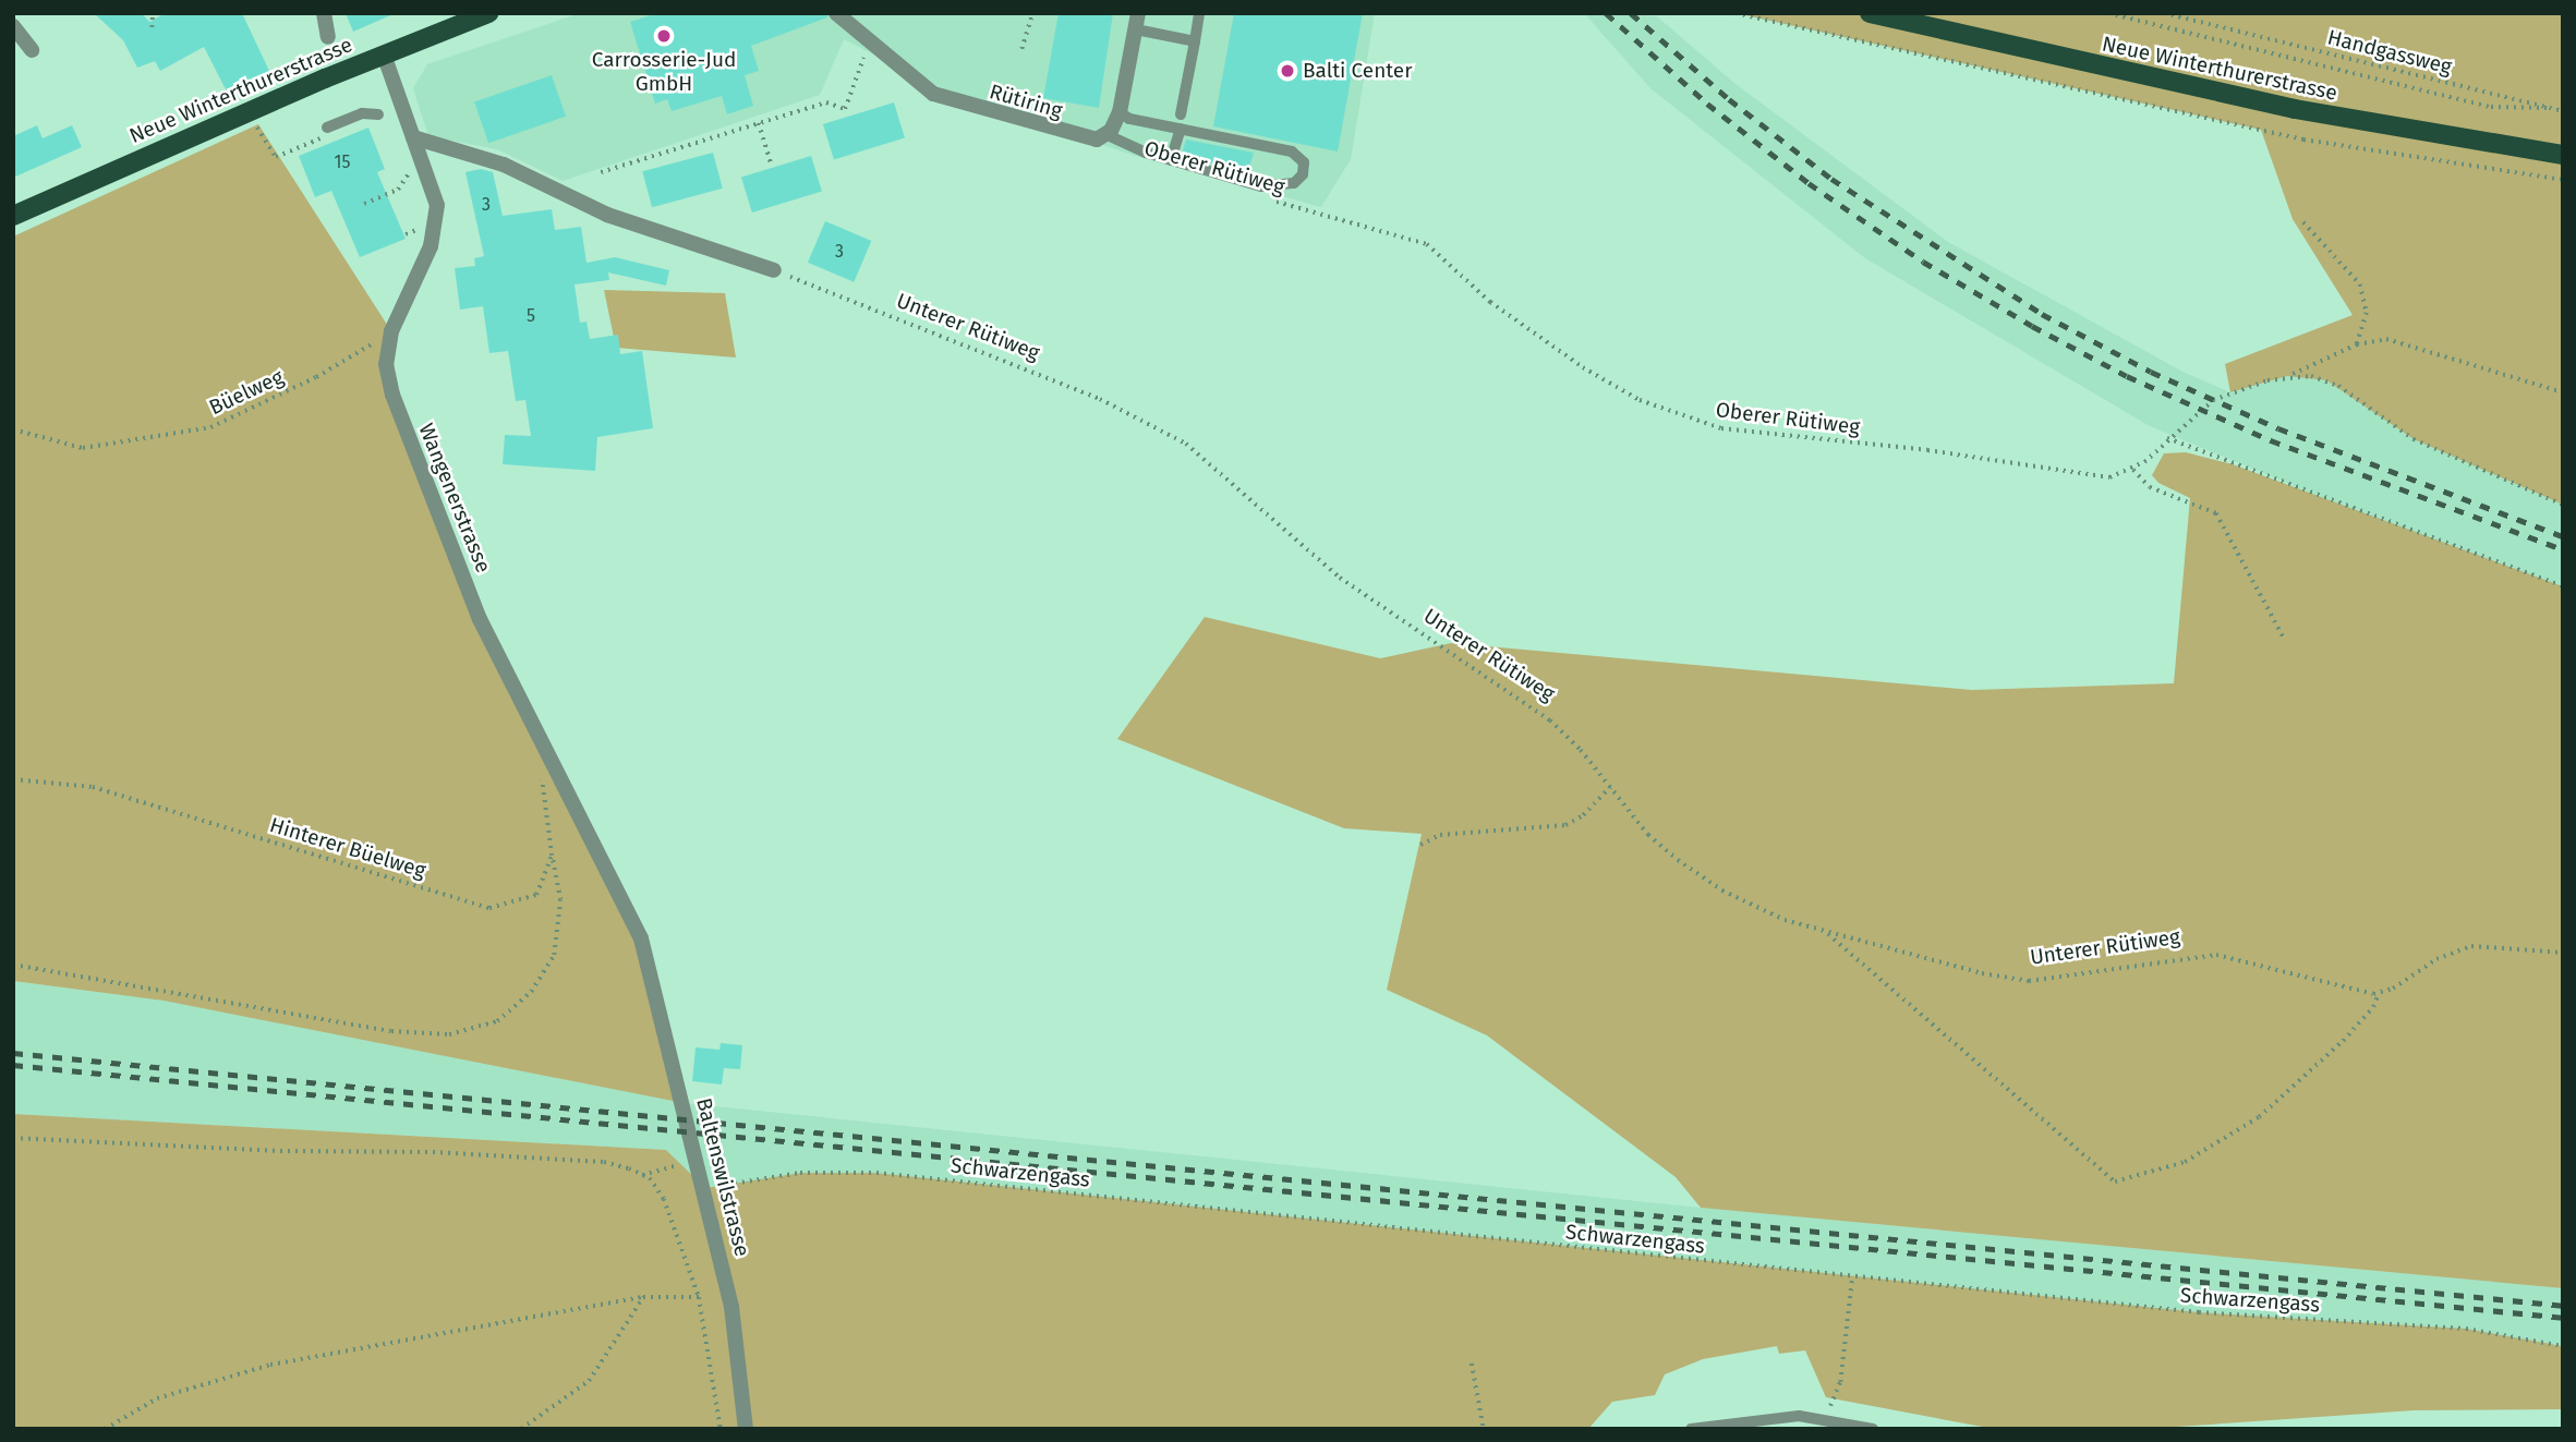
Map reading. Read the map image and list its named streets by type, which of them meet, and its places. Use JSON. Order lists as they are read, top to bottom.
{
  "streets": {
    "main road": ["Neue Winterthurerstrasse"],
    "street": ["Rütiring", "Wangenerstrasse", "Baltenswilstrasse"],
    "path": [
      "Handgassweg",
      "Oberer Rütiweg",
      "Unterer Rütiweg",
      "Büelweg",
      "Hinterer Büelweg",
      "Schwarzengass"
    ]
  },
  "crossings": [
    ["Neue Winterthurerstrasse", "Wangenerstrasse"],
    ["Büelweg", "Wangenerstrasse"],
    ["Wangenerstrasse", "Baltenswilstrasse"],
    ["Schwarzengass", "Baltenswilstrasse"]
  ],
  "places": ["Carrosserie-Jud GmbH", "Balti Center"],
  "house_numbers": [
    "15",
    "3",
    "3",
    "5"
  ]
}
